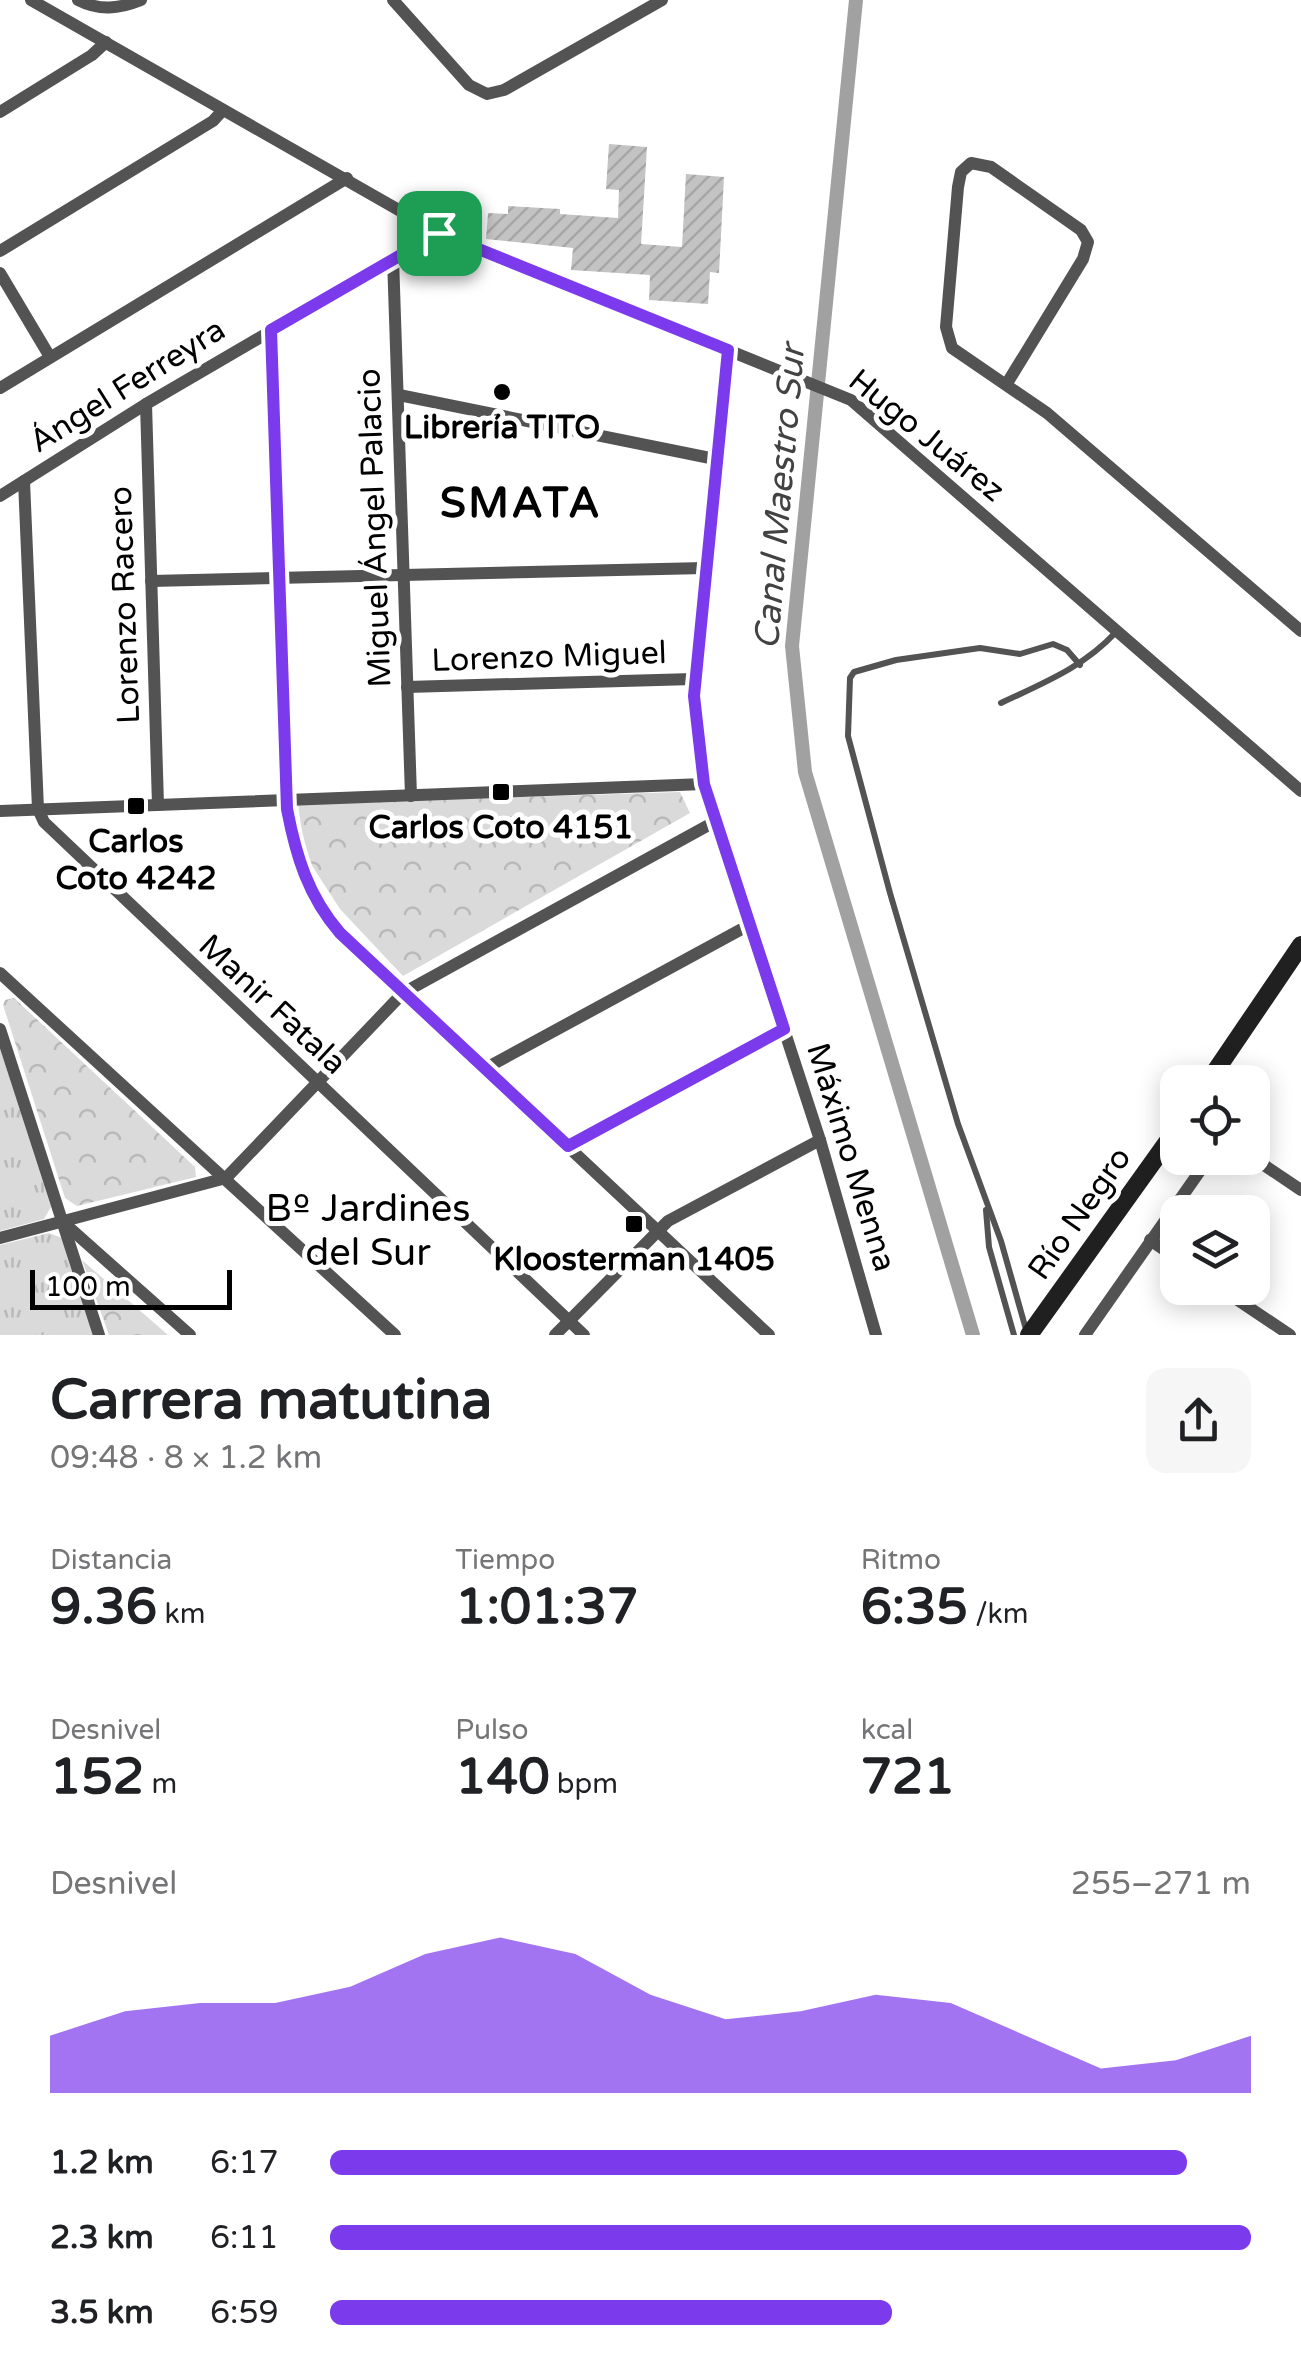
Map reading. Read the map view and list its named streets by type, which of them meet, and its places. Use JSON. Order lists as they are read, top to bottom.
{
  "streets": {
    "street": [
      "Ángel Ferreyra",
      "Hugo Juárez",
      "Miguel Ángel Palacio",
      "Lorenzo Racero",
      "Lorenzo Miguel",
      "Manir Fatala",
      "Máximo Menna",
      "Río Negro"
    ]
  },
  "crossings": [
    ["Ángel Ferreyra", "Hugo Juárez"],
    ["Ángel Ferreyra", "Miguel Ángel Palacio"],
    ["Ángel Ferreyra", "Lorenzo Racero"],
    ["Hugo Juárez", "Máximo Menna"],
    ["Miguel Ángel Palacio", "Lorenzo Miguel"],
    ["Lorenzo Miguel", "Máximo Menna"]
  ],
  "districts": ["SMATA", "Bº Jardines del Sur"],
  "water": ["Canal Maestro Sur"],
  "places": {
    "other": ["Librería TITO"],
    "transit": ["Carlos Coto 4151", "Carlos Coto 4242", "Kloosterman 1405"]
  },
  "scale_bar": "100 m",
  "page": {
    "scale": "100 m",
    "heading": ["Carrera matutina", "09:48 · 8 × 1.2 km"],
    "stats": [
      ["Distancia", "9.36 km"],
      ["Tiempo", "1:01:37"],
      ["Ritmo", "6:35 /km"],
      ["Desnivel", "152 m"],
      ["Pulso", "140 bpm"],
      ["kcal", "721"]
    ],
    "chart": ["Desnivel", "255–271 m"],
    "list": [
      {
        "name": "1.2 km",
        "note": "6:17"
      },
      {
        "name": "2.3 km",
        "note": "6:11"
      },
      {
        "name": "3.5 km",
        "note": "6:59"
      }
    ]
  }
}
